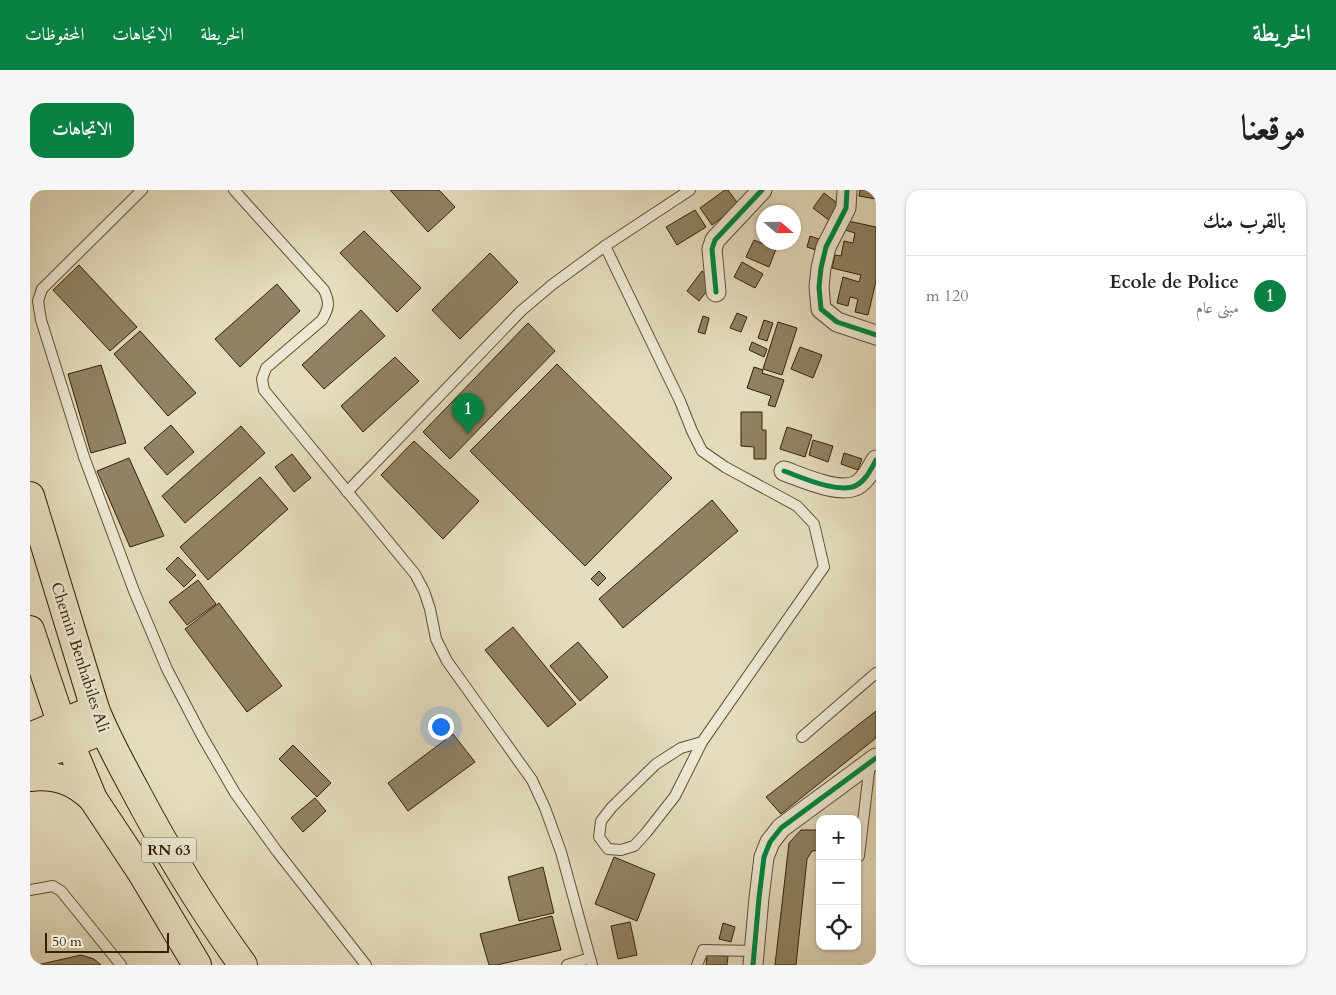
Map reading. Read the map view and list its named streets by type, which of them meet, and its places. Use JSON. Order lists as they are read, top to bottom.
{
  "streets": {
    "main road": ["Chemin Benhabiles Ali", "RN 63"]
  },
  "scale_bar": "50 m",
  "north": "right",
  "page": {
    "header": "الخريطة",
    "nav": ["الخريطة", "الاتجاهات", "المحفوظات"],
    "title": "موقعنا",
    "buttons": "الاتجاهات",
    "heading": "بالقرب منك",
    "list": [
      {
        "mark": "1",
        "name": "Ecole de Police",
        "note": "مبنى عام",
        "value": "120 m"
      }
    ],
    "pins": "1",
    "map_buttons": ["+", "−"],
    "scale": "50 m"
  }
}
